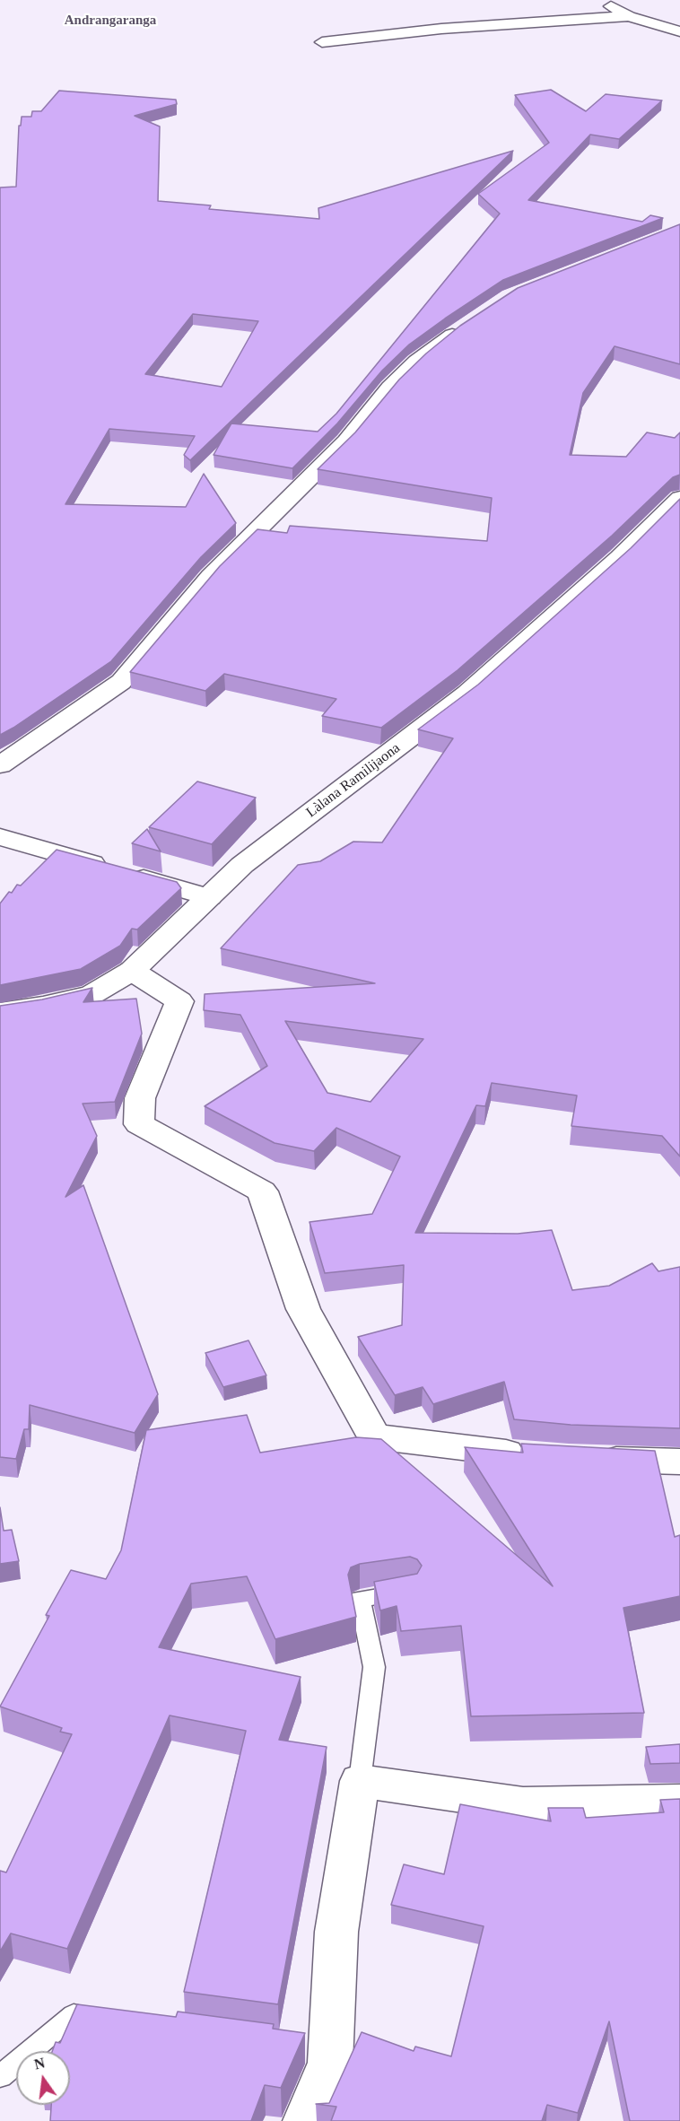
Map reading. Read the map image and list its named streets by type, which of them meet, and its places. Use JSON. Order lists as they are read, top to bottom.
{
  "streets": {
    "street": ["Làlana Ramilijaona"]
  },
  "districts": ["Andrangaranga"],
  "north": "top"
}
